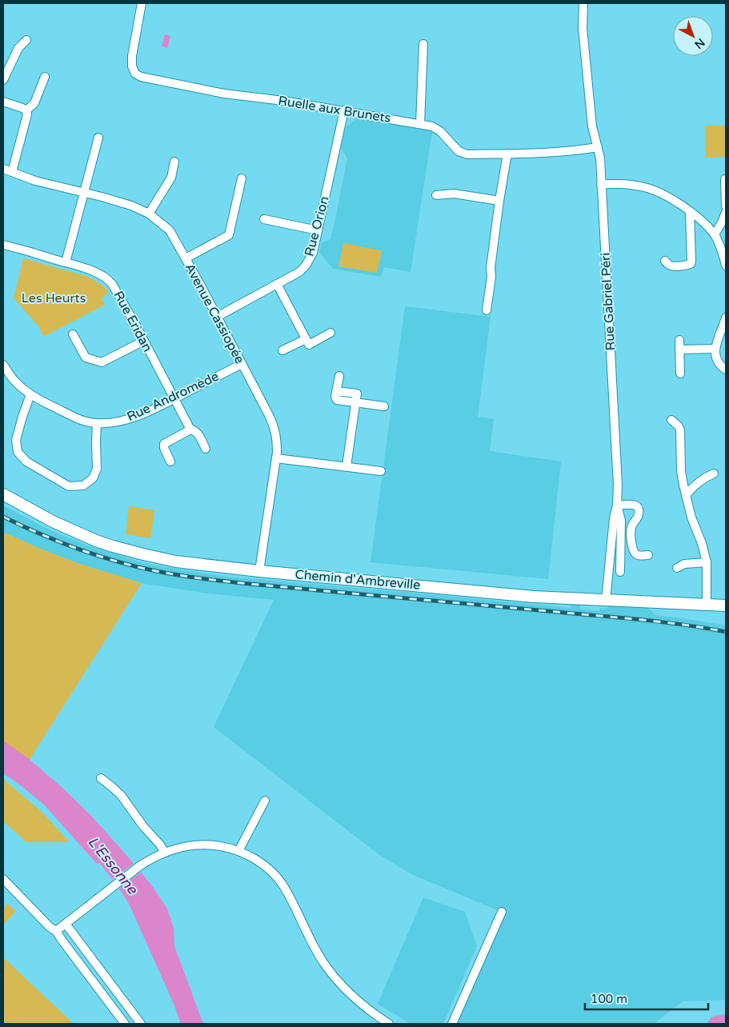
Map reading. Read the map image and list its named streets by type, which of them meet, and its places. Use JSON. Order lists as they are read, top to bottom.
{
  "streets": {
    "street": [
      "Ruelle aux Brunets",
      "Rue Orion",
      "Rue Gabriel Péri",
      "Avenue Cassiopée",
      "Rue Eridan",
      "Rue Andromède",
      "Chemin d'Ambreville"
    ]
  },
  "crossings": [
    ["Ruelle aux Brunets", "Rue Orion"],
    ["Ruelle aux Brunets", "Rue Gabriel Péri"],
    ["Rue Orion", "Avenue Cassiopée"],
    ["Rue Gabriel Péri", "Chemin d'Ambreville"],
    ["Avenue Cassiopée", "Rue Andromède"],
    ["Avenue Cassiopée", "Chemin d'Ambreville"],
    ["Rue Eridan", "Rue Andromède"]
  ],
  "water": ["L'Essonne"],
  "parks": ["Les Heurts"],
  "scale_bar": "100 m",
  "north": "bottom right"
}
